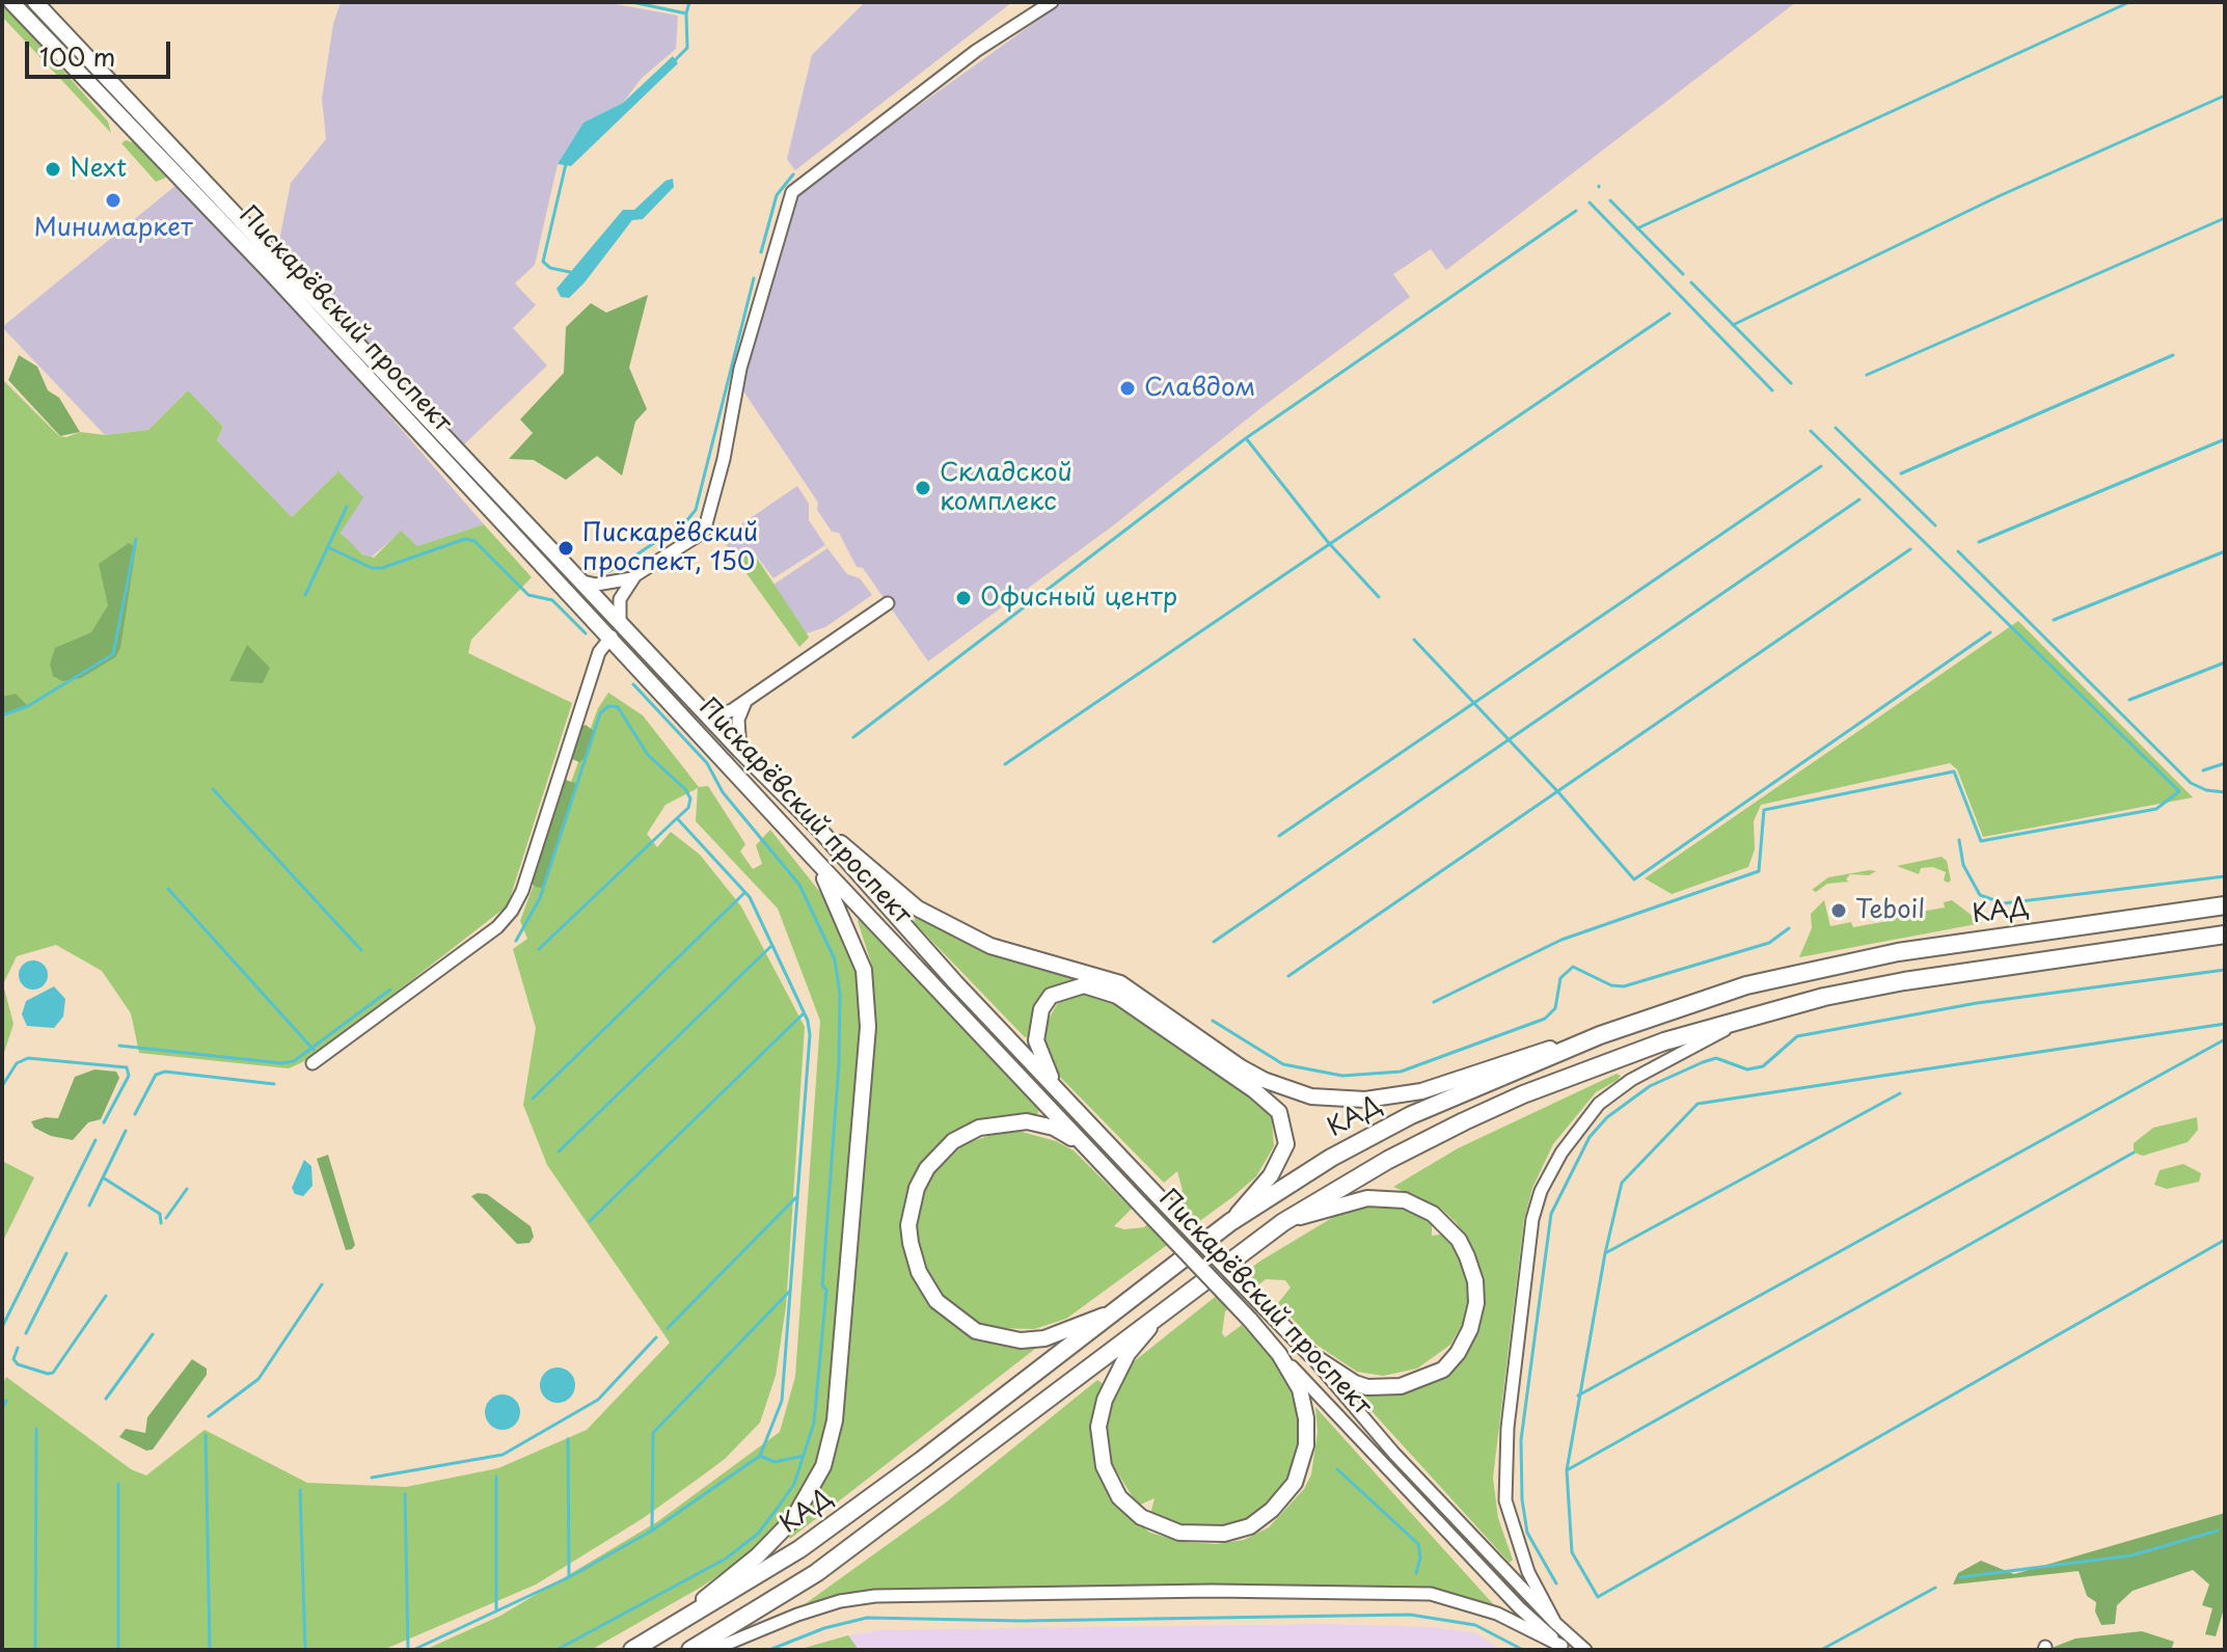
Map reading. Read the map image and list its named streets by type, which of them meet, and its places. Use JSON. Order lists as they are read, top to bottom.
{
  "streets": {
    "highway": ["КАД"],
    "main road": ["Пискарёвский проспект"]
  },
  "places": [
    "Next",
    "Минимаркет",
    "Славдом",
    "Складской комплекс",
    "Пискарёвский проспект, 150",
    "Офисный центр",
    "Teboil"
  ],
  "scale_bar": "100 m"
}
